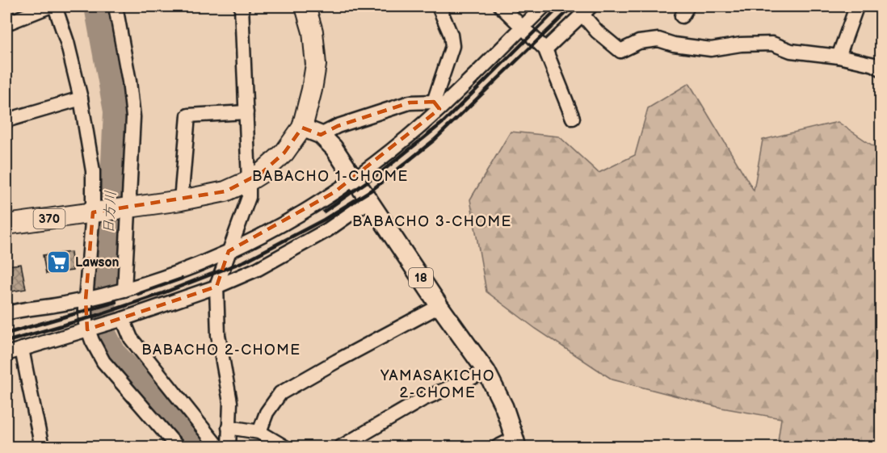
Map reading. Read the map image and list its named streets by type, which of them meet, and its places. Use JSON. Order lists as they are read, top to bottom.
{
  "streets": {
    "highway": ["370"],
    "main road": ["18"]
  },
  "crossings": [
    ["370", "18"]
  ],
  "districts": [
    "BABACHO 1-CHOME",
    "BABACHO 3-CHOME",
    "BABACHO 2-CHOME",
    "YAMASAKICHO 2-CHOME"
  ],
  "water": ["日方川"],
  "places": {
    "supermarket": ["Lawson"]
  }
}
